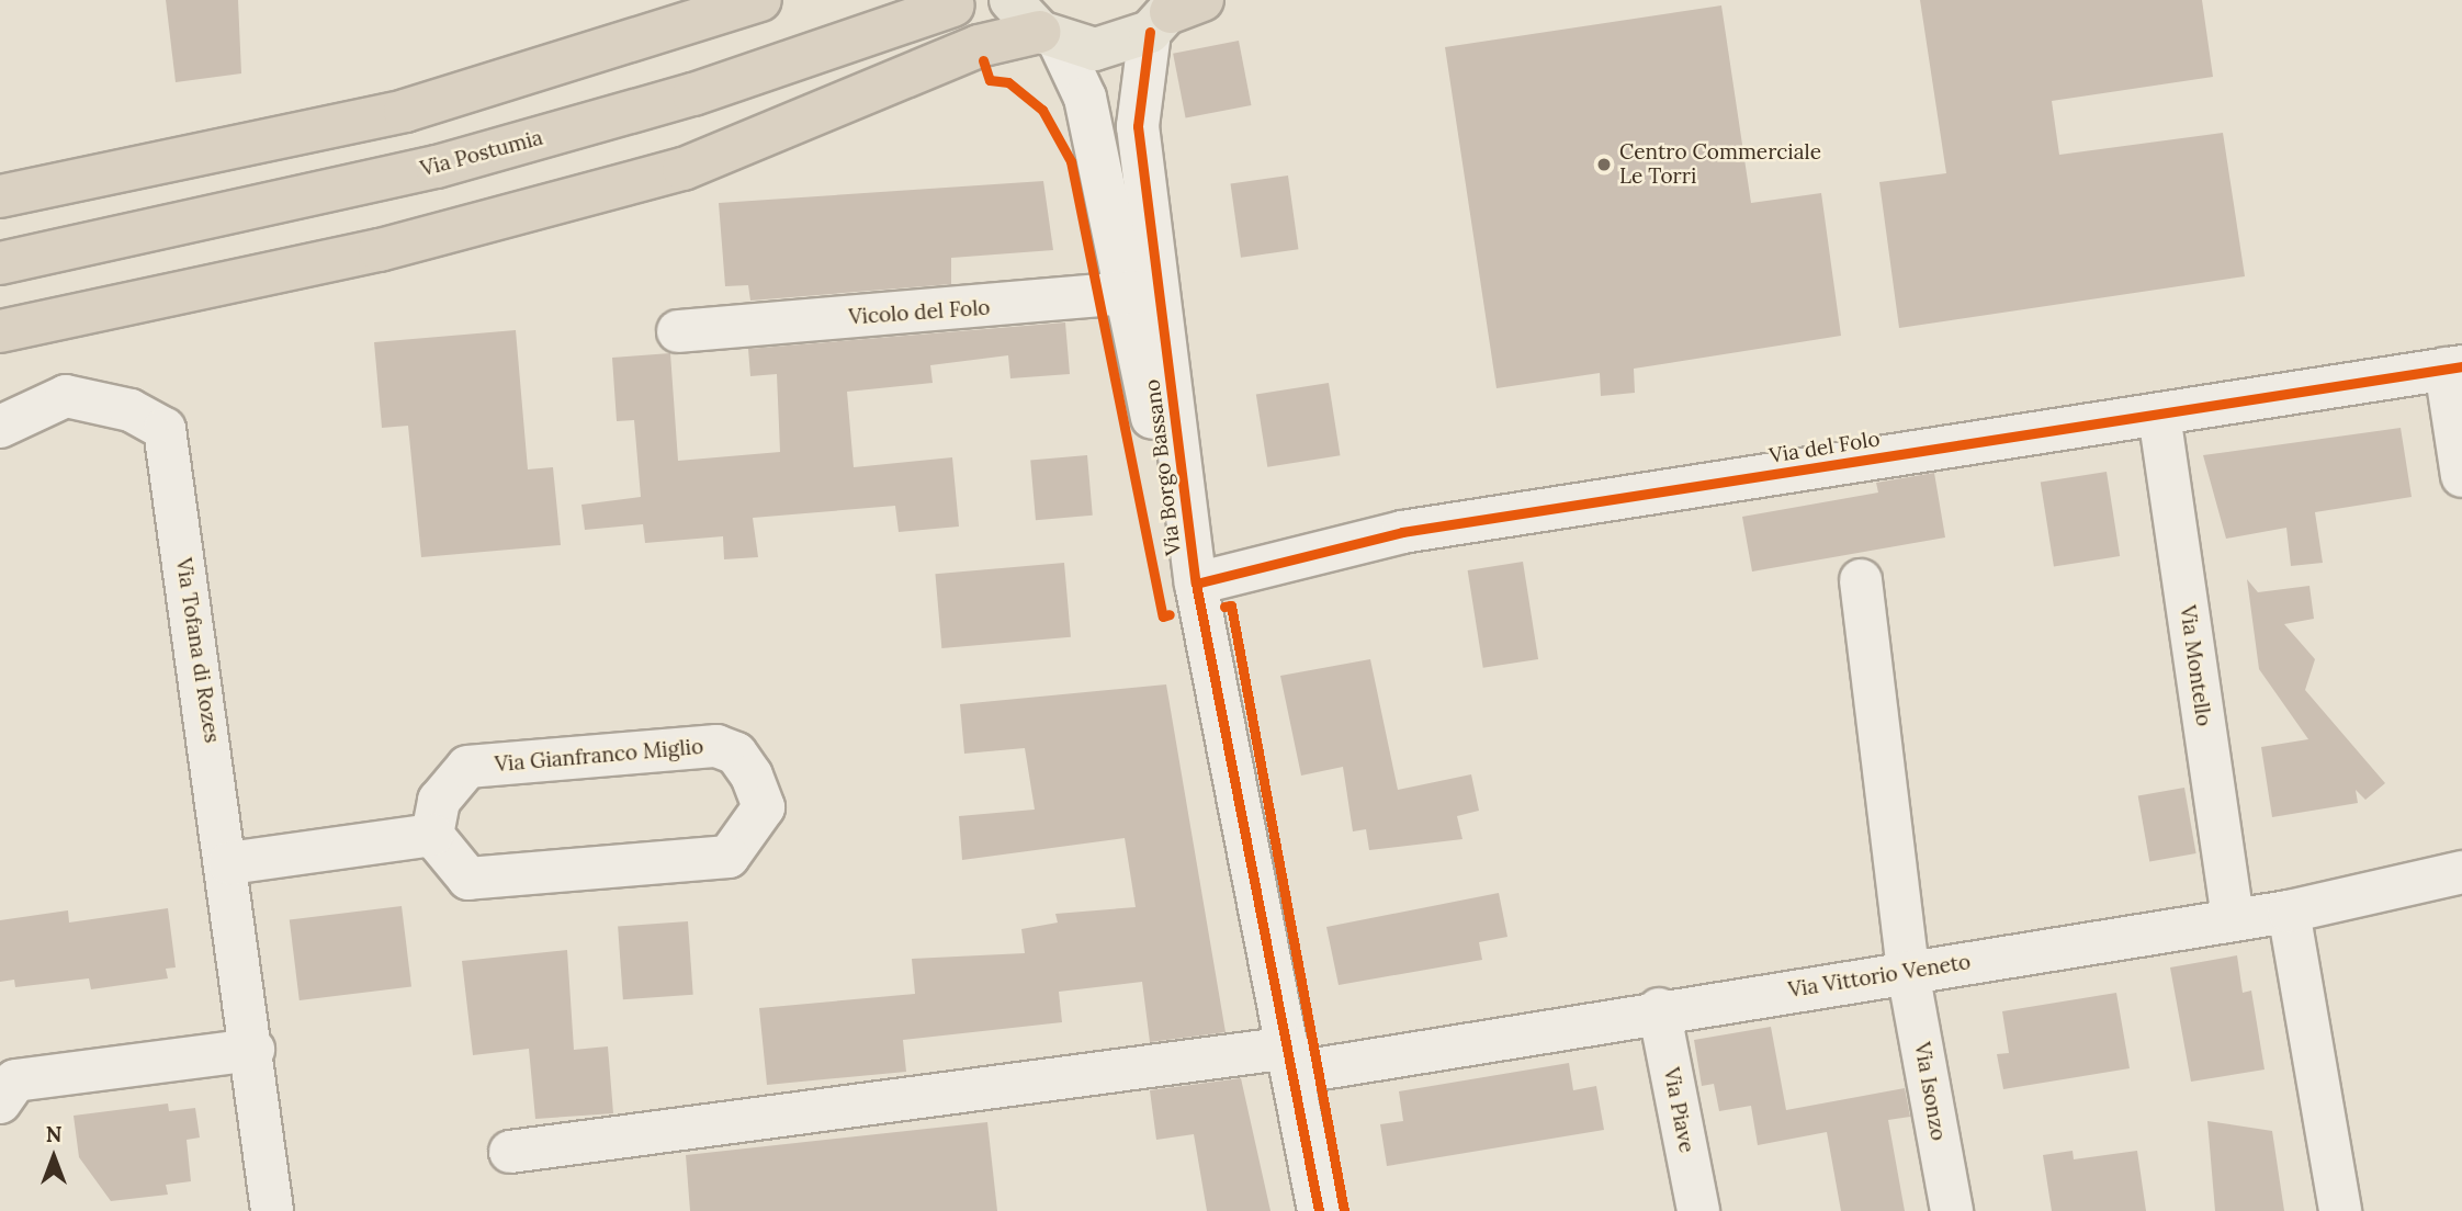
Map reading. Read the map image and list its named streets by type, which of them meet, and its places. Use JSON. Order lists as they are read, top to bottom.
{
  "streets": {
    "highway": ["Via Postumia"],
    "main road": ["Via Borgo Bassano"],
    "street": [
      "Vicolo del Folo",
      "Via del Folo",
      "Via Tofana di Rozes",
      "Via Montello",
      "Via Gianfranco Miglio",
      "Via Vittorio Veneto",
      "Via Isonzo",
      "Via Piave"
    ]
  },
  "crossings": [
    ["Vicolo del Folo", "Via Borgo Bassano"],
    ["Via del Folo", "Via Borgo Bassano"],
    ["Via del Folo", "Via Montello"],
    ["Via Borgo Bassano", "Via Vittorio Veneto"],
    ["Via Montello", "Via Vittorio Veneto"],
    ["Via Vittorio Veneto", "Via Isonzo"],
    ["Via Vittorio Veneto", "Via Piave"]
  ],
  "places": ["Centro Commerciale Le Torri"],
  "north": "top"
}
